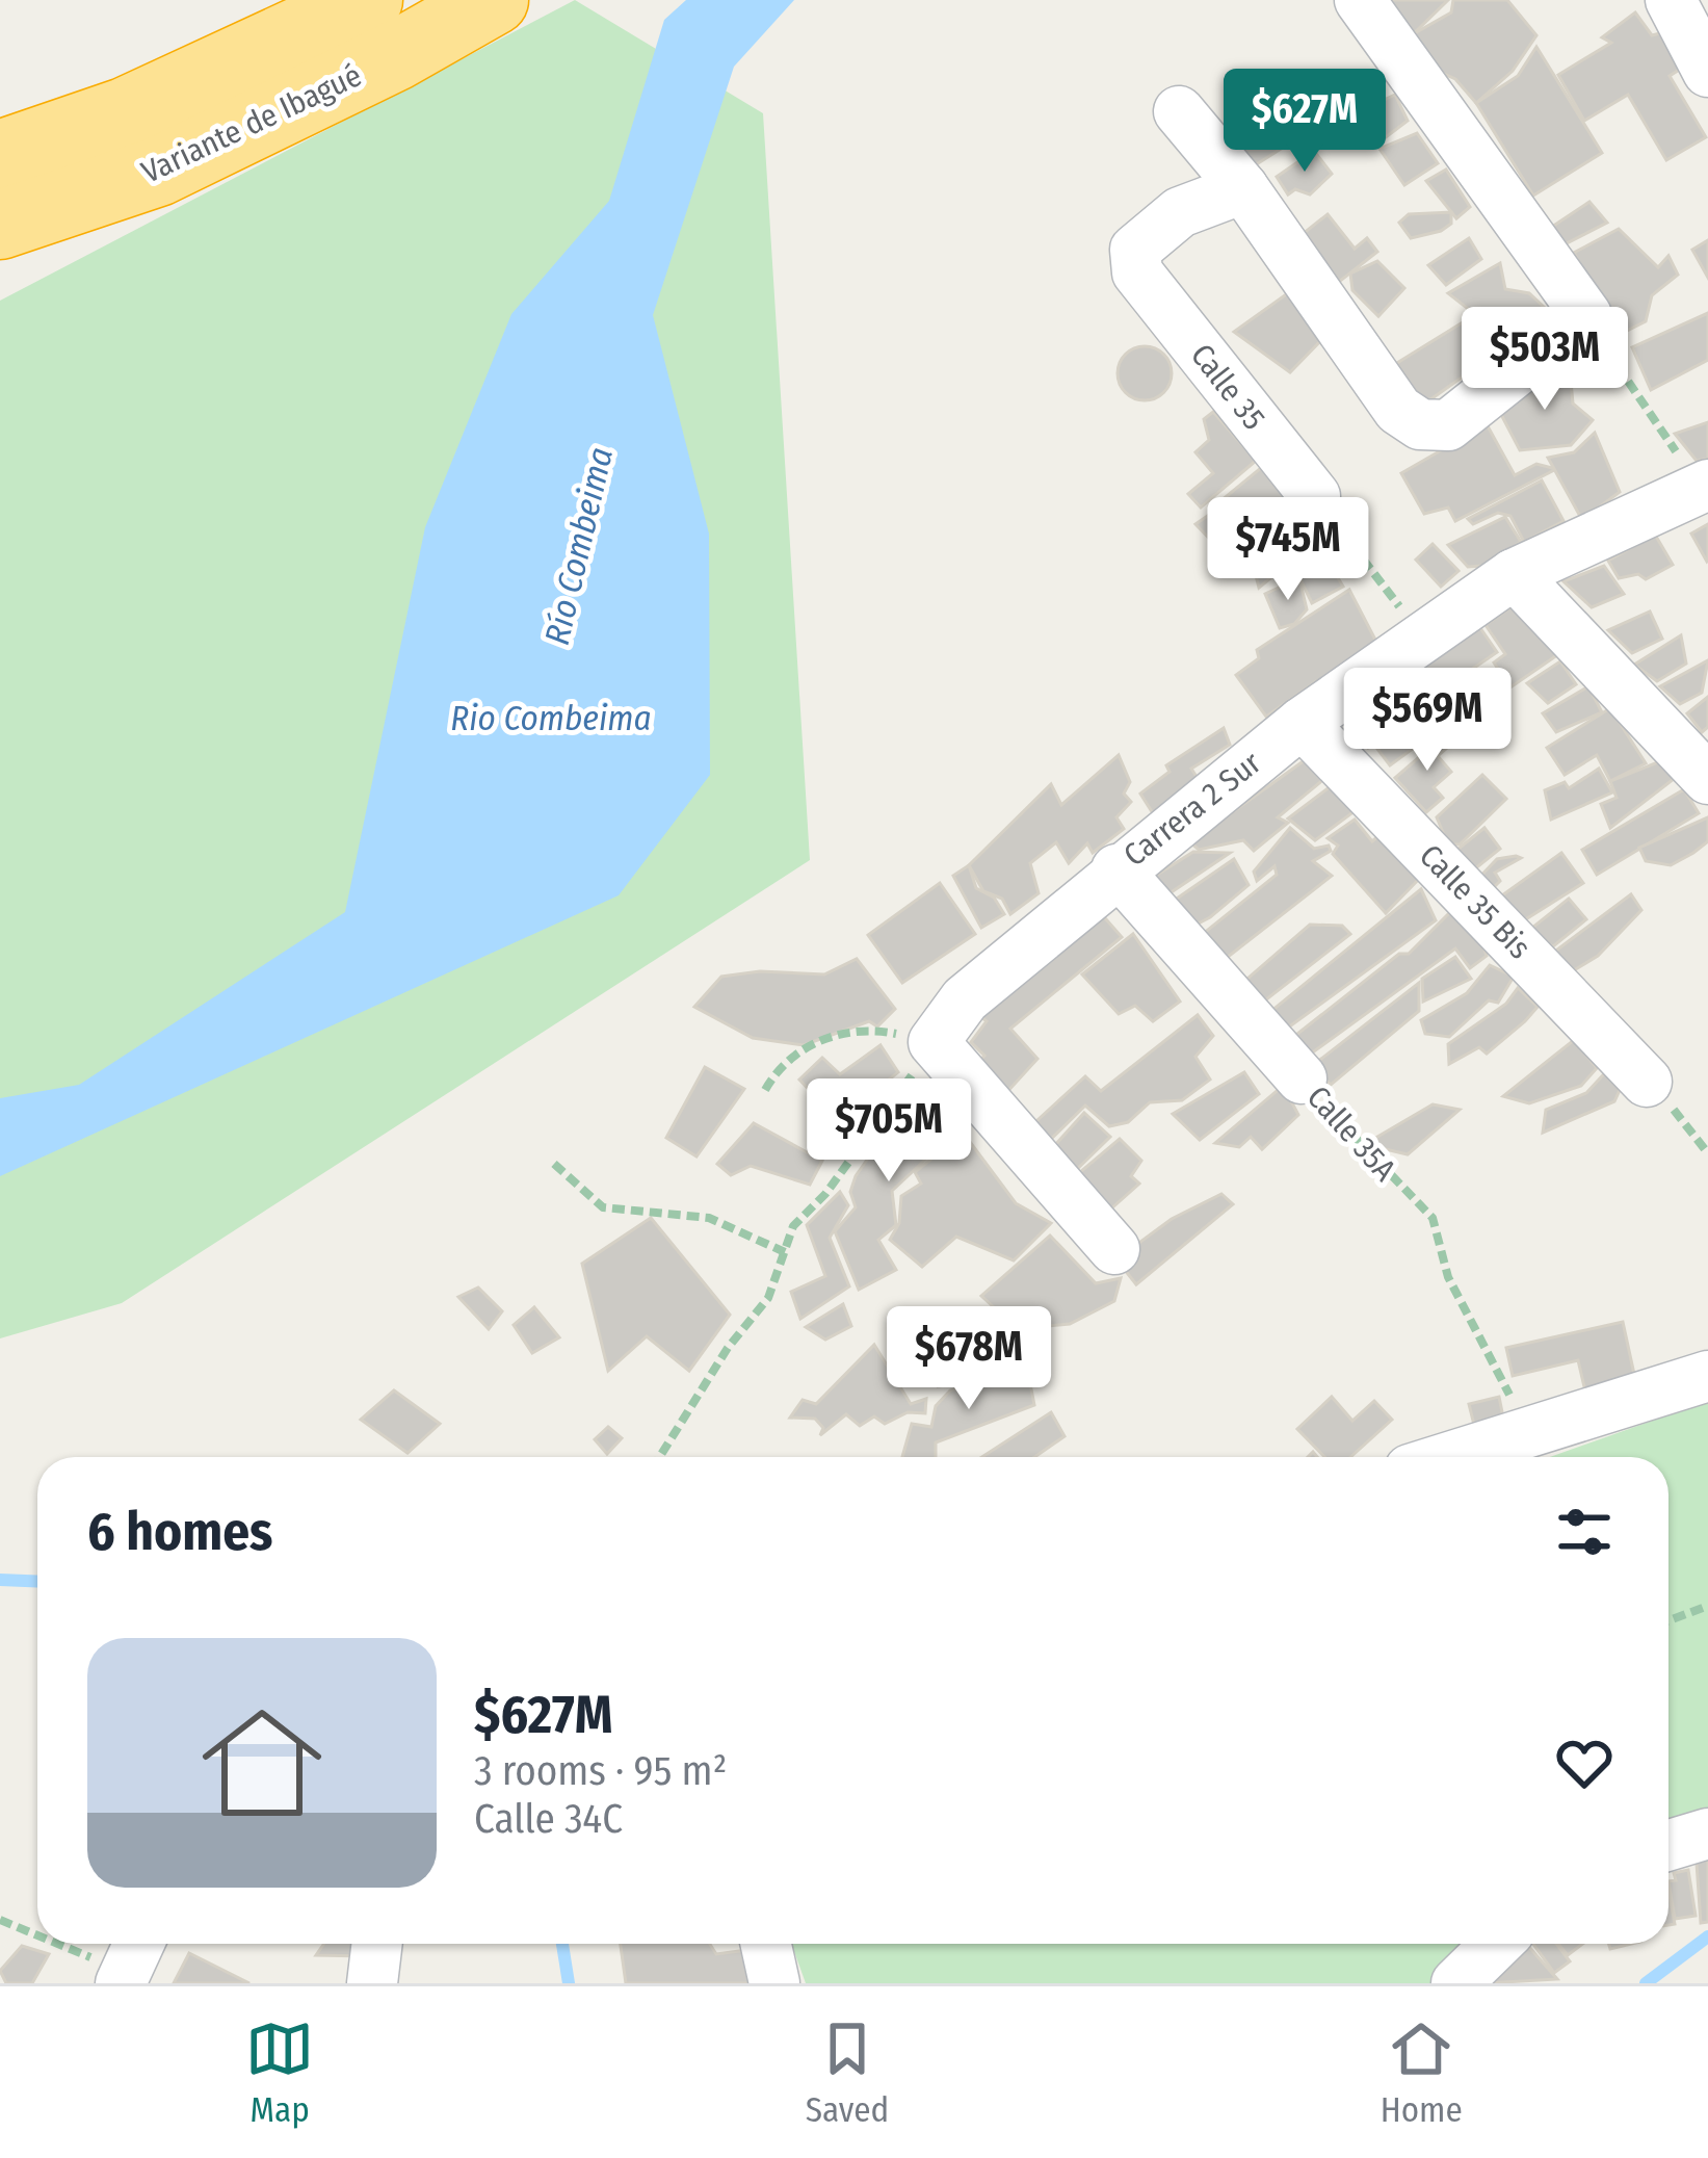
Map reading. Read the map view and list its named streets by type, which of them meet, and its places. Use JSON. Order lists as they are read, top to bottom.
{
  "streets": {
    "highway": ["Variante de Ibagué"],
    "street": [
      "Calle 35",
      "Carrera 2 Sur",
      "Calle 35 Bis",
      "Calle 35A"
    ]
  },
  "crossings": [
    ["Carrera 2 Sur", "Calle 35 Bis"],
    ["Carrera 2 Sur", "Calle 35A"]
  ],
  "water": ["Río Combeima", "Rio Combeima"],
  "page": {
    "price": [
      "$627M",
      "$503M",
      "$745M",
      "$569M",
      "$705M",
      "$678M"
    ],
    "heading": "6 homes",
    "list": [
      {
        "name": "$627M",
        "note": "3 rooms · 95 m² · Calle 34C"
      }
    ],
    "tabs": ["Map", "Saved", "Home"]
  }
}
